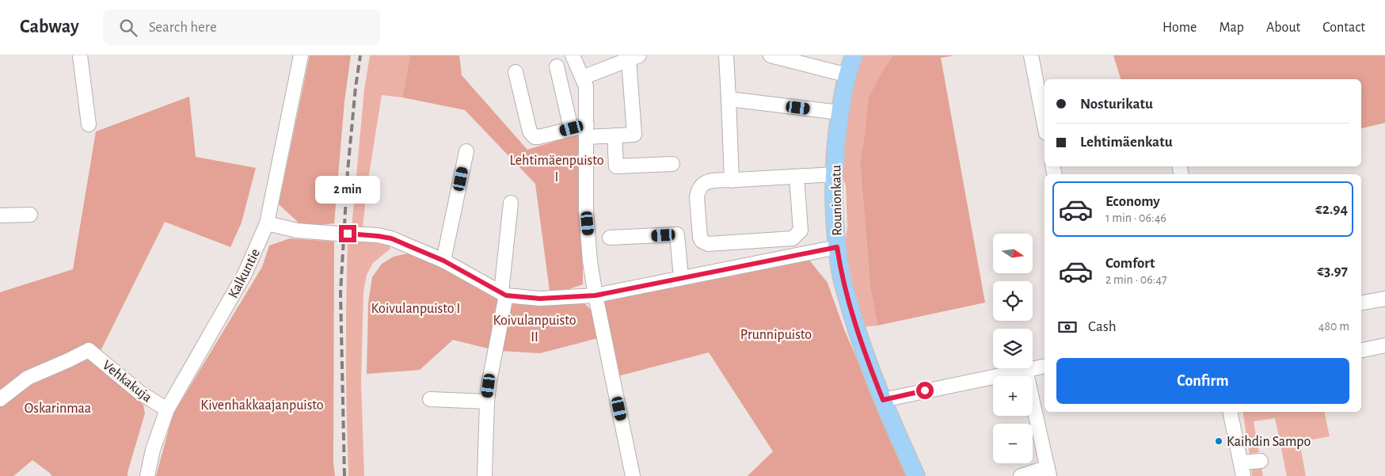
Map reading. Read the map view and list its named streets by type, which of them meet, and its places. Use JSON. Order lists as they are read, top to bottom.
{
  "streets": {
    "main road": ["Rounionkatu"],
    "street": ["Kalkuntie", "Vehkakuja"]
  },
  "crossings": [
    ["Kalkuntie", "Vehkakuja"]
  ],
  "parks": [
    "Lehtimäenpuisto I",
    "Koivulanpuisto I",
    "Koivulanpuisto II",
    "Prunnipuisto",
    "Kivenhakkaajanpuisto",
    "Oskarinmaa"
  ],
  "places": ["Kaihdin Sampo"],
  "north": "right",
  "page": {
    "header": "Cabway",
    "search": "Search here",
    "nav": [
      "Home",
      "Map",
      "About",
      "Contact"
    ],
    "banner": ["Nosturikatu", "Lehtimäenkatu"],
    "bubble": "2 min",
    "list": [
      {
        "name": "Economy",
        "note": "1 min · 06:46",
        "value": "€2.94"
      },
      {
        "name": "Comfort",
        "note": "2 min · 06:47",
        "value": "€3.97"
      }
    ],
    "map_buttons": ["+", "−"],
    "pay": ["Cash", "480 m"],
    "buttons": "Confirm"
  }
}
